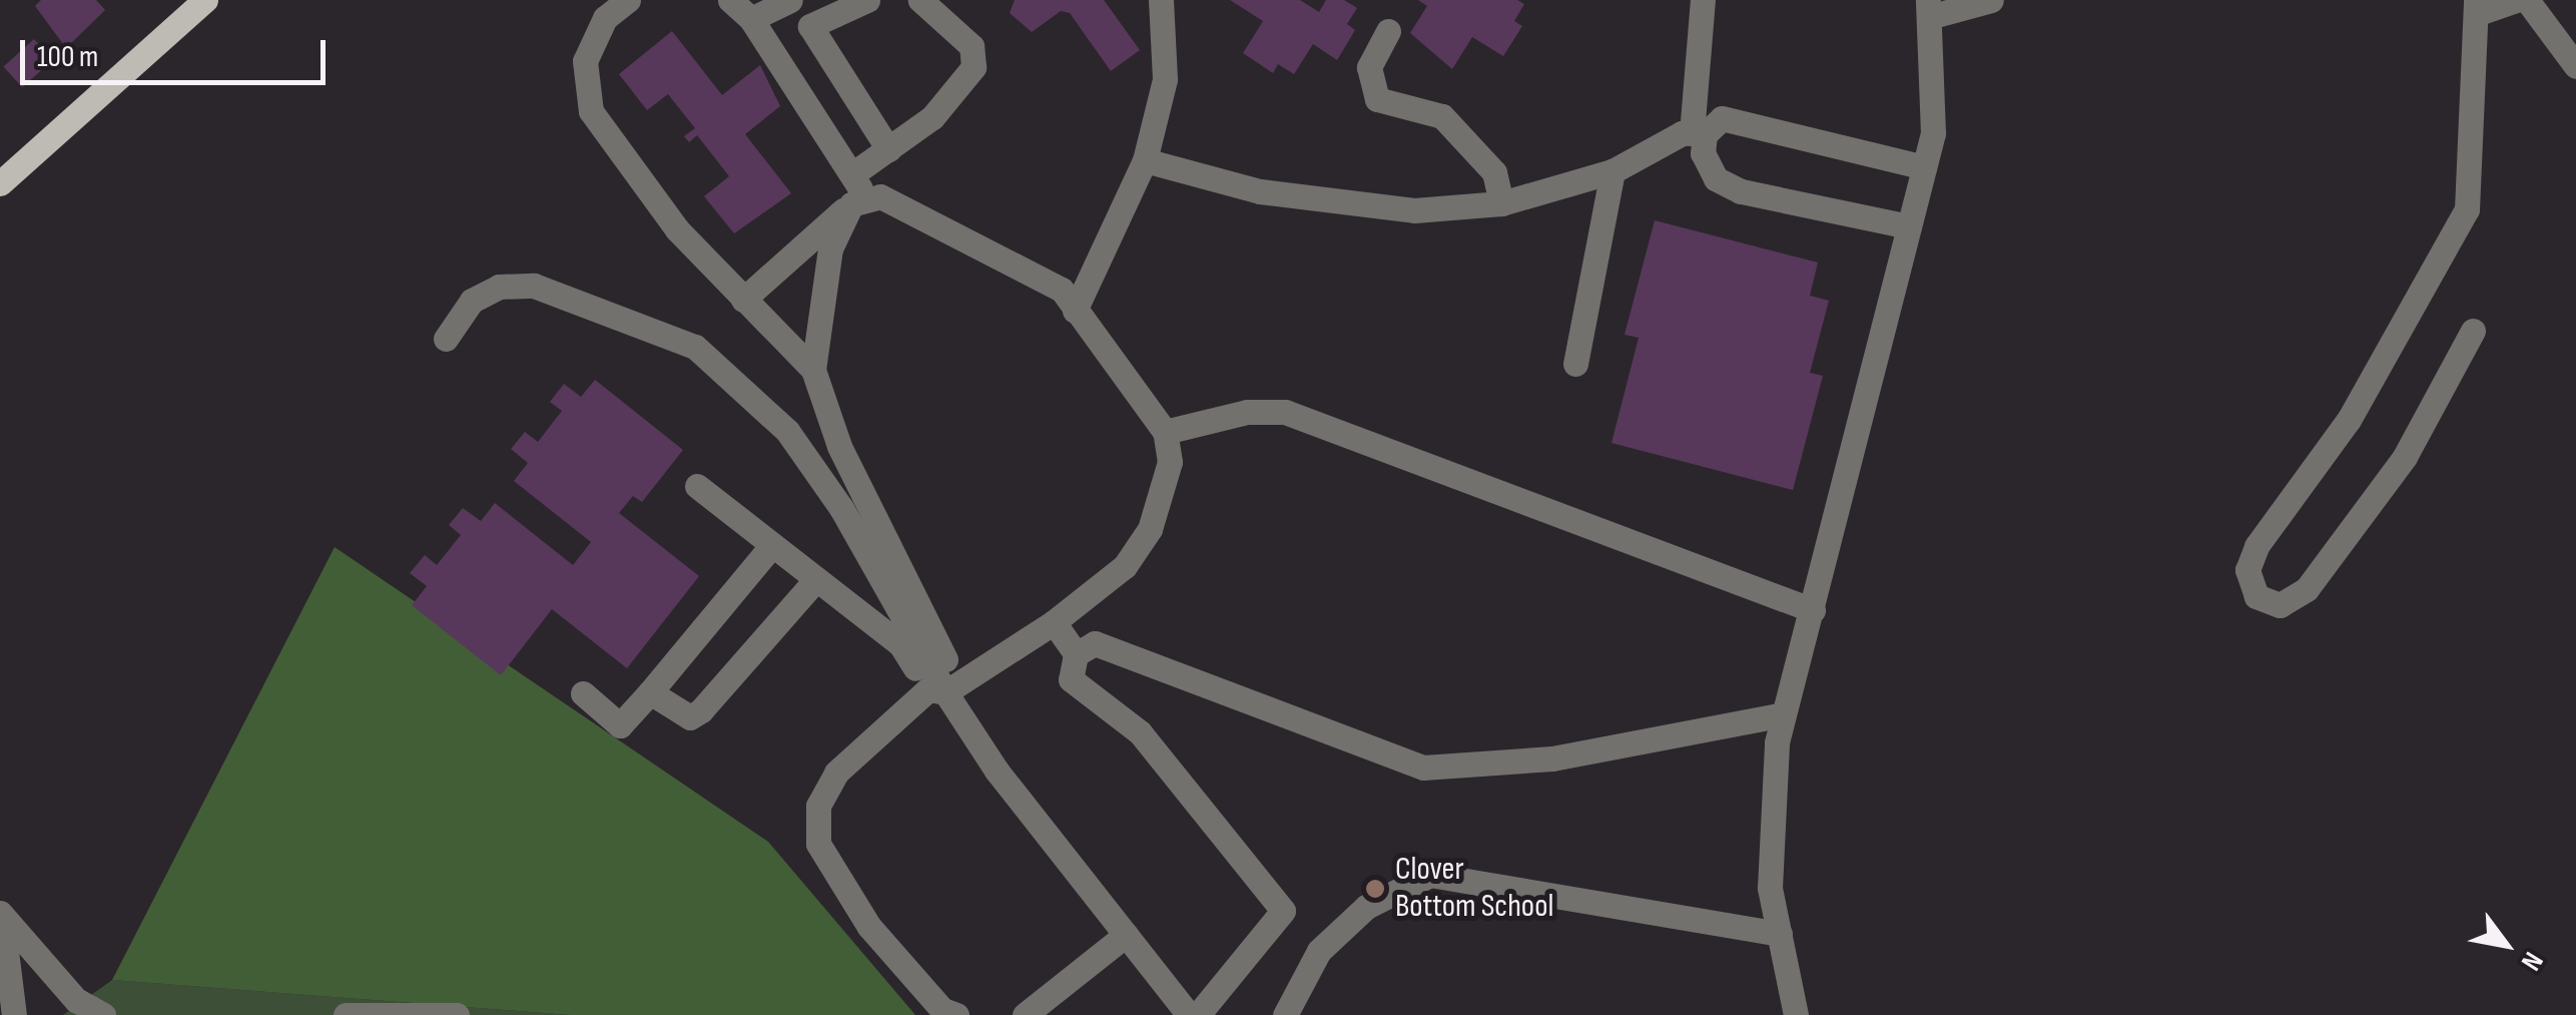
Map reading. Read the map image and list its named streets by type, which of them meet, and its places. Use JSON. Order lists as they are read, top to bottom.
{
  "places": ["Clover Bottom School"],
  "scale_bar": "100 m",
  "north": "bottom right"
}
